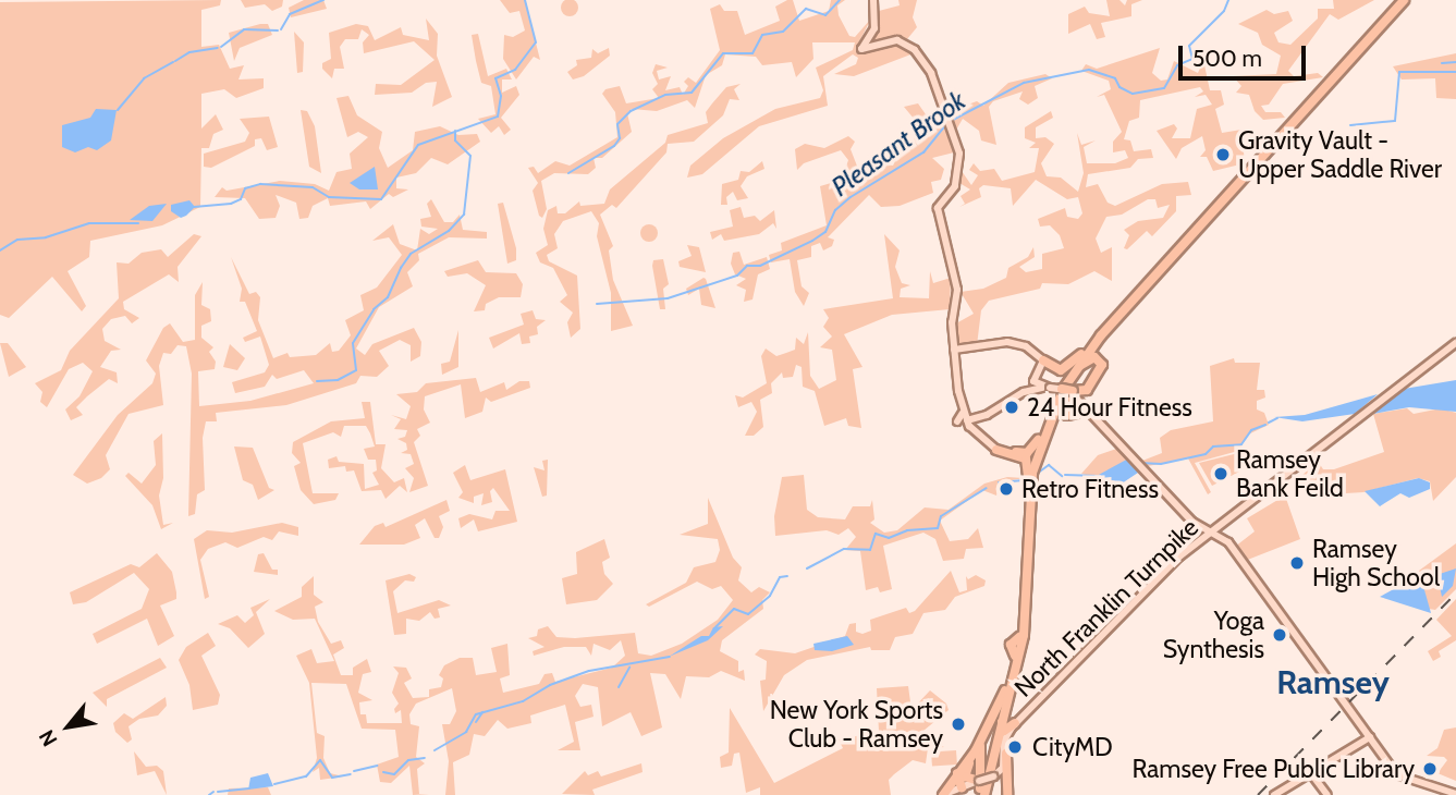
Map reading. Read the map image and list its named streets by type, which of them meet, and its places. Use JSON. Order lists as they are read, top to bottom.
{
  "streets": {
    "main road": ["North Franklin Turnpike"]
  },
  "districts": ["Ramsey"],
  "water": ["Pleasant Brook"],
  "places": [
    "Gravity Vault - Upper Saddle River",
    "24 Hour Fitness",
    "Ramsey Bank Feild",
    "Retro Fitness",
    "Ramsey High School",
    "Yoga Synthesis",
    "New York Sports Club - Ramsey",
    "CityMD",
    "Ramsey Free Public Library"
  ],
  "scale_bar": "500 m",
  "north": "bottom left"
}
